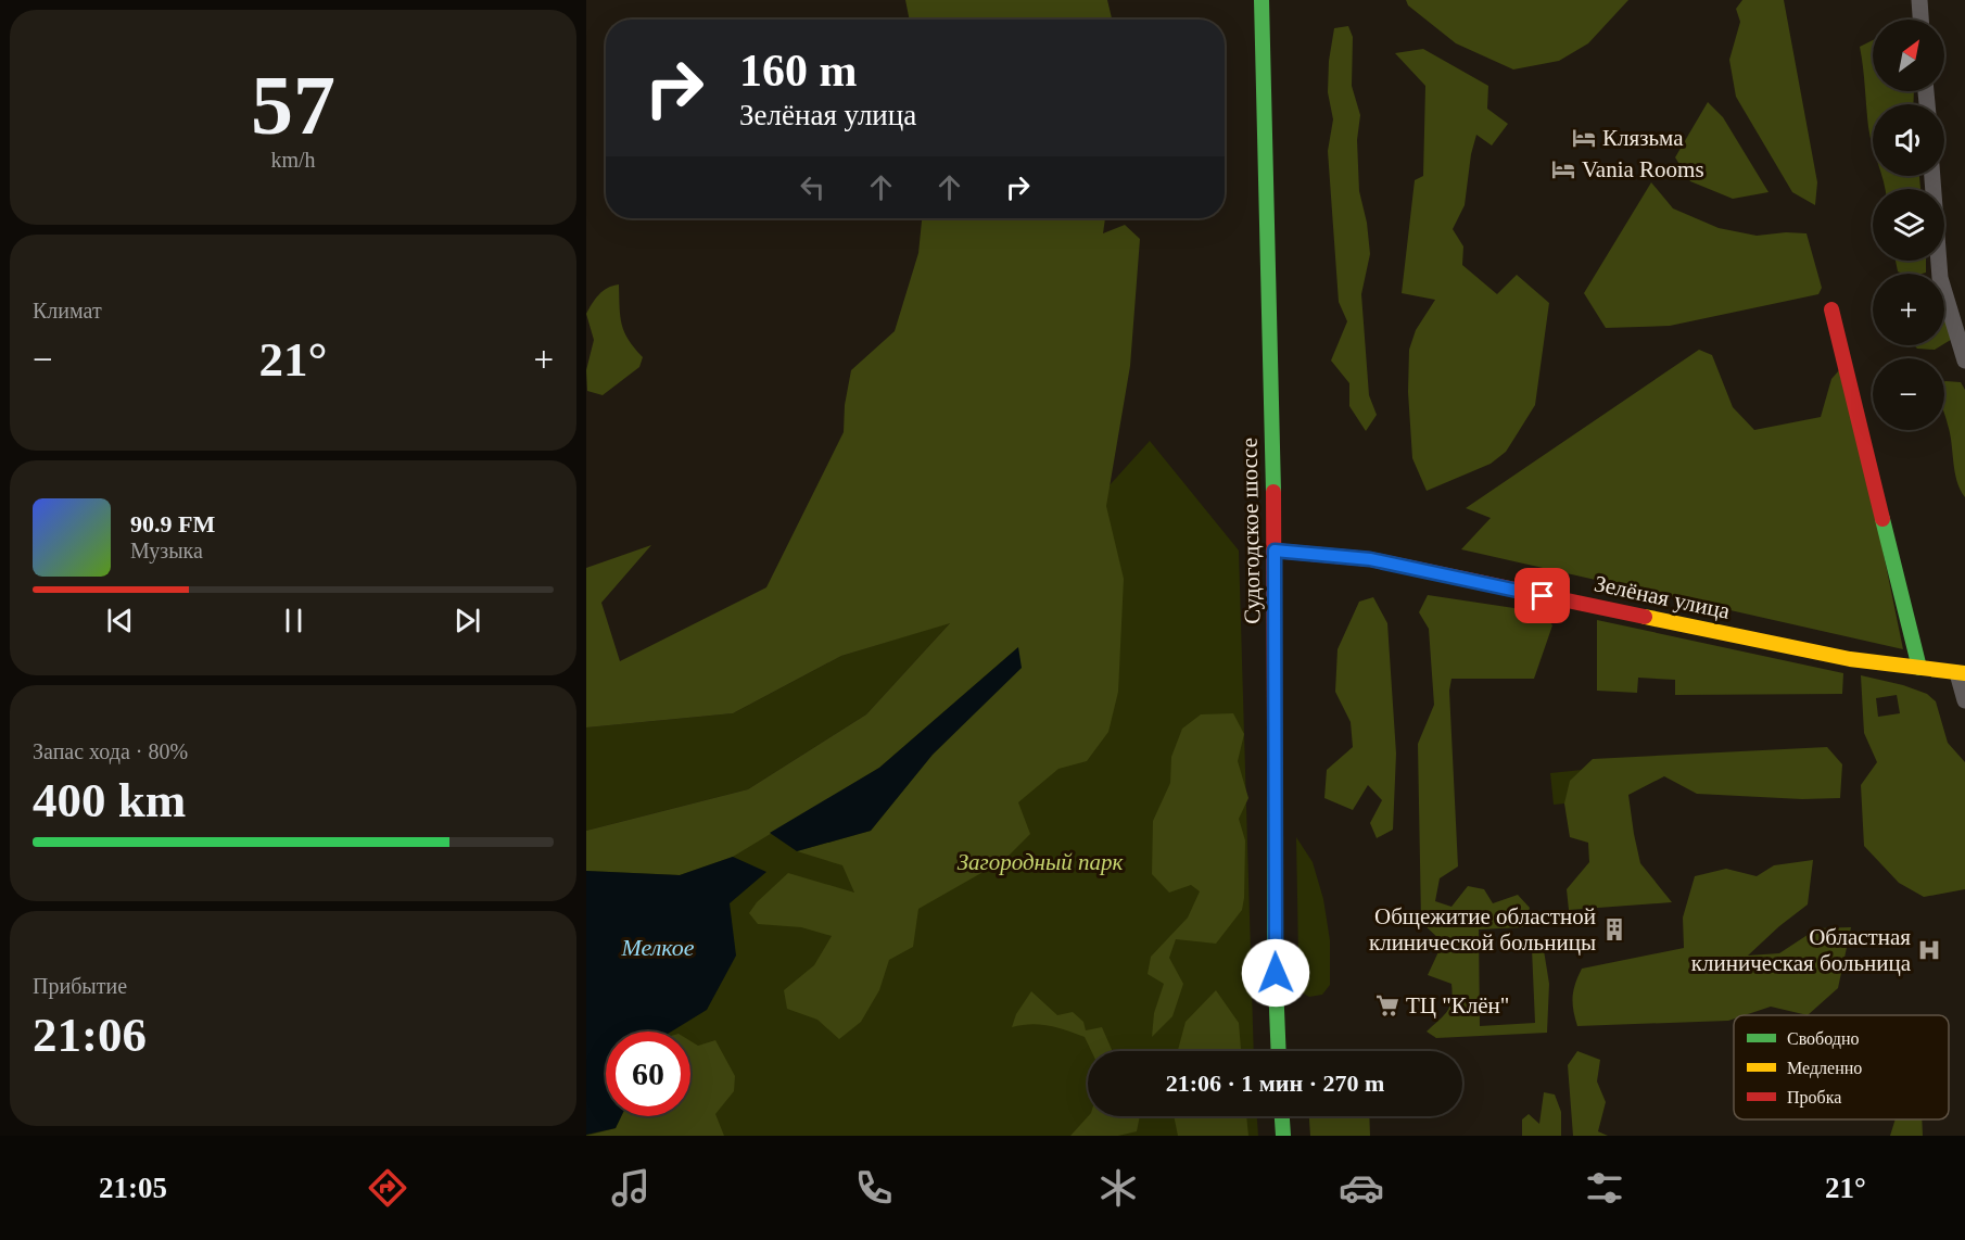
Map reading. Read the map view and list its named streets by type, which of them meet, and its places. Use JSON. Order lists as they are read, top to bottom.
{
  "streets": {
    "main road": ["Судогодское шоссе", "Зелёная улица"]
  },
  "crossings": [
    ["Судогодское шоссе", "Зелёная улица"]
  ],
  "water": ["Мелкое"],
  "parks": ["Загородный парк"],
  "places": {
    "hotel": ["Клязьма", "Vania Rooms"],
    "building": ["Общежитие областной клинической больницы"],
    "hospital": ["Областная клиническая больница"],
    "supermarket": ["ТЦ \"Клён\""]
  },
  "legend": ["Свободно", "Медленно", "Пробка"],
  "north": "top right",
  "page": {
    "tile": [
      ["57", "km/h"],
      "Климат",
      ["Запас хода · 80%", "400 km"],
      ["Прибытие", "21:06"]
    ],
    "map_buttons": ["+", "−"],
    "turn": ["160 m", "Зелёная улица"],
    "heat": ["−", "21°", "+"],
    "song": ["90.9 FM", "Музыка"],
    "limit": "60",
    "trip": "21:06 · 1 мин · 270 m",
    "tabs": ["21:05", "21°"]
  }
}
